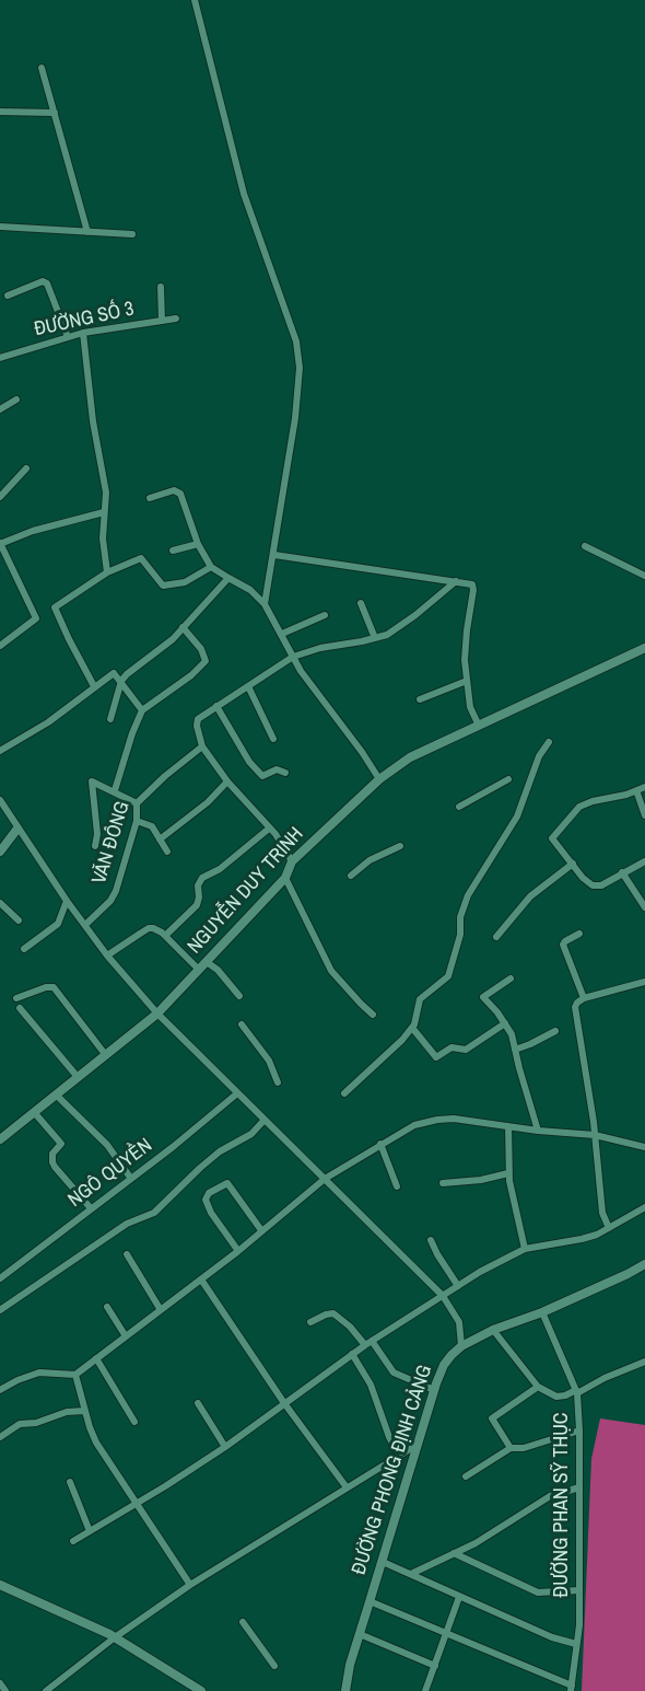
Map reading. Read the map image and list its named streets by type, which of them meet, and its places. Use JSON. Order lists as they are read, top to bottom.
{
  "streets": {
    "street": [
      "ĐƯỜNG SỐ 3",
      "VĂN ĐÔNG",
      "NGUYỄN DUY TRINH",
      "NGÔ QUYỀN",
      "ĐƯỜNG PHONG ĐỊNH CẢNG",
      "ĐƯỜNG PHAN SỸ THỤC"
    ]
  }
}
